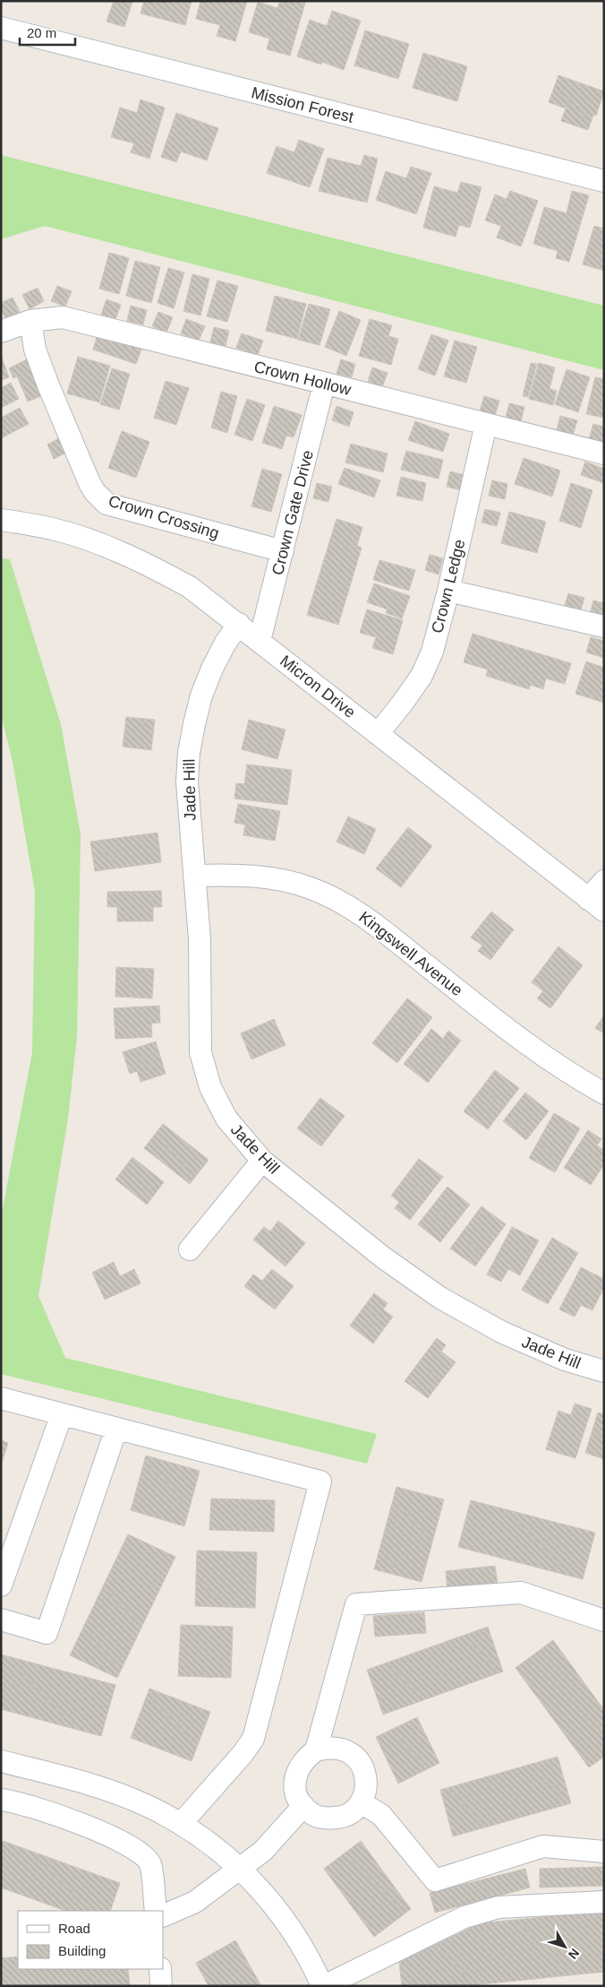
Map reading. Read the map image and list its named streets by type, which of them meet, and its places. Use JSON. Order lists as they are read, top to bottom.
{
  "streets": {
    "street": [
      "Mission Forest",
      "Crown Hollow",
      "Crown Gate Drive",
      "Crown Crossing",
      "Crown Ledge",
      "Micron Drive",
      "Jade Hill",
      "Kingswell Avenue"
    ]
  },
  "crossings": [
    ["Crown Hollow", "Crown Gate Drive"],
    ["Crown Hollow", "Crown Crossing"],
    ["Crown Hollow", "Crown Ledge"],
    ["Crown Gate Drive", "Crown Crossing"],
    ["Crown Gate Drive", "Micron Drive"],
    ["Crown Ledge", "Micron Drive"],
    ["Micron Drive", "Jade Hill"],
    ["Jade Hill", "Kingswell Avenue"]
  ],
  "legend": ["Road", "Building"],
  "scale_bar": "20 m",
  "north": "bottom right"
}
